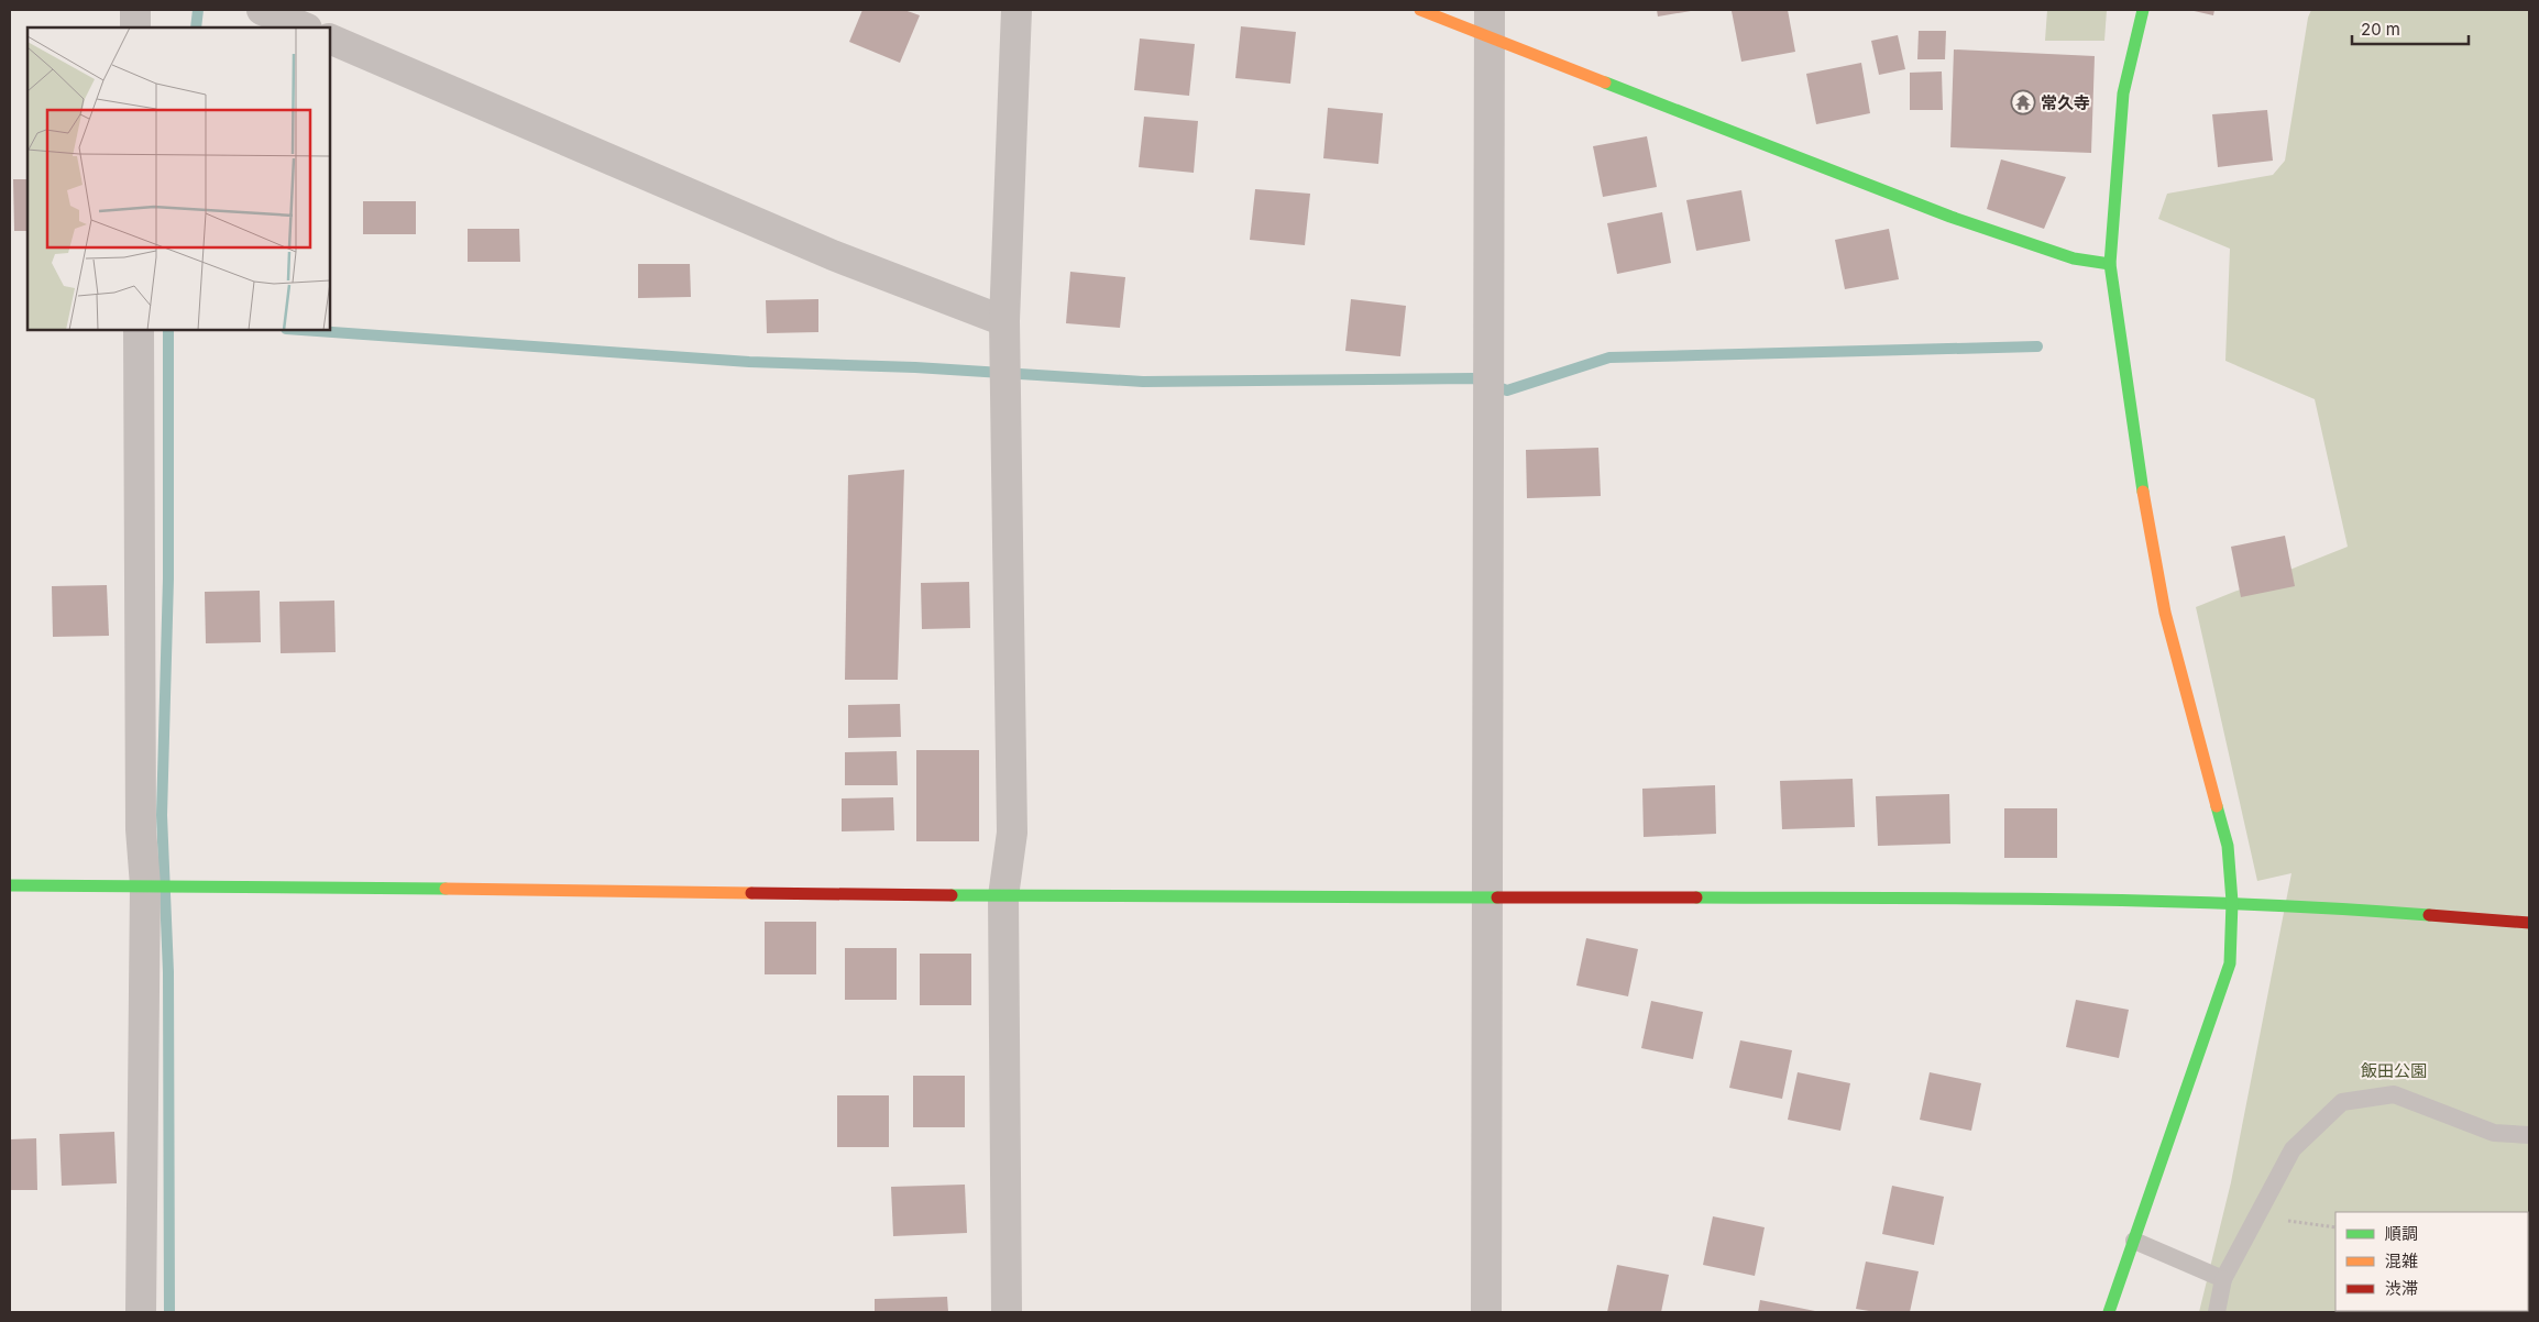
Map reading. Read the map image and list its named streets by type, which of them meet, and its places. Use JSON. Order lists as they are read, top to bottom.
{
  "parks": ["飯田公園"],
  "places": {
    "temple": ["常久寺"]
  },
  "legend": ["順調", "混雑", "渋滞"],
  "scale_bar": "20 m"
}
